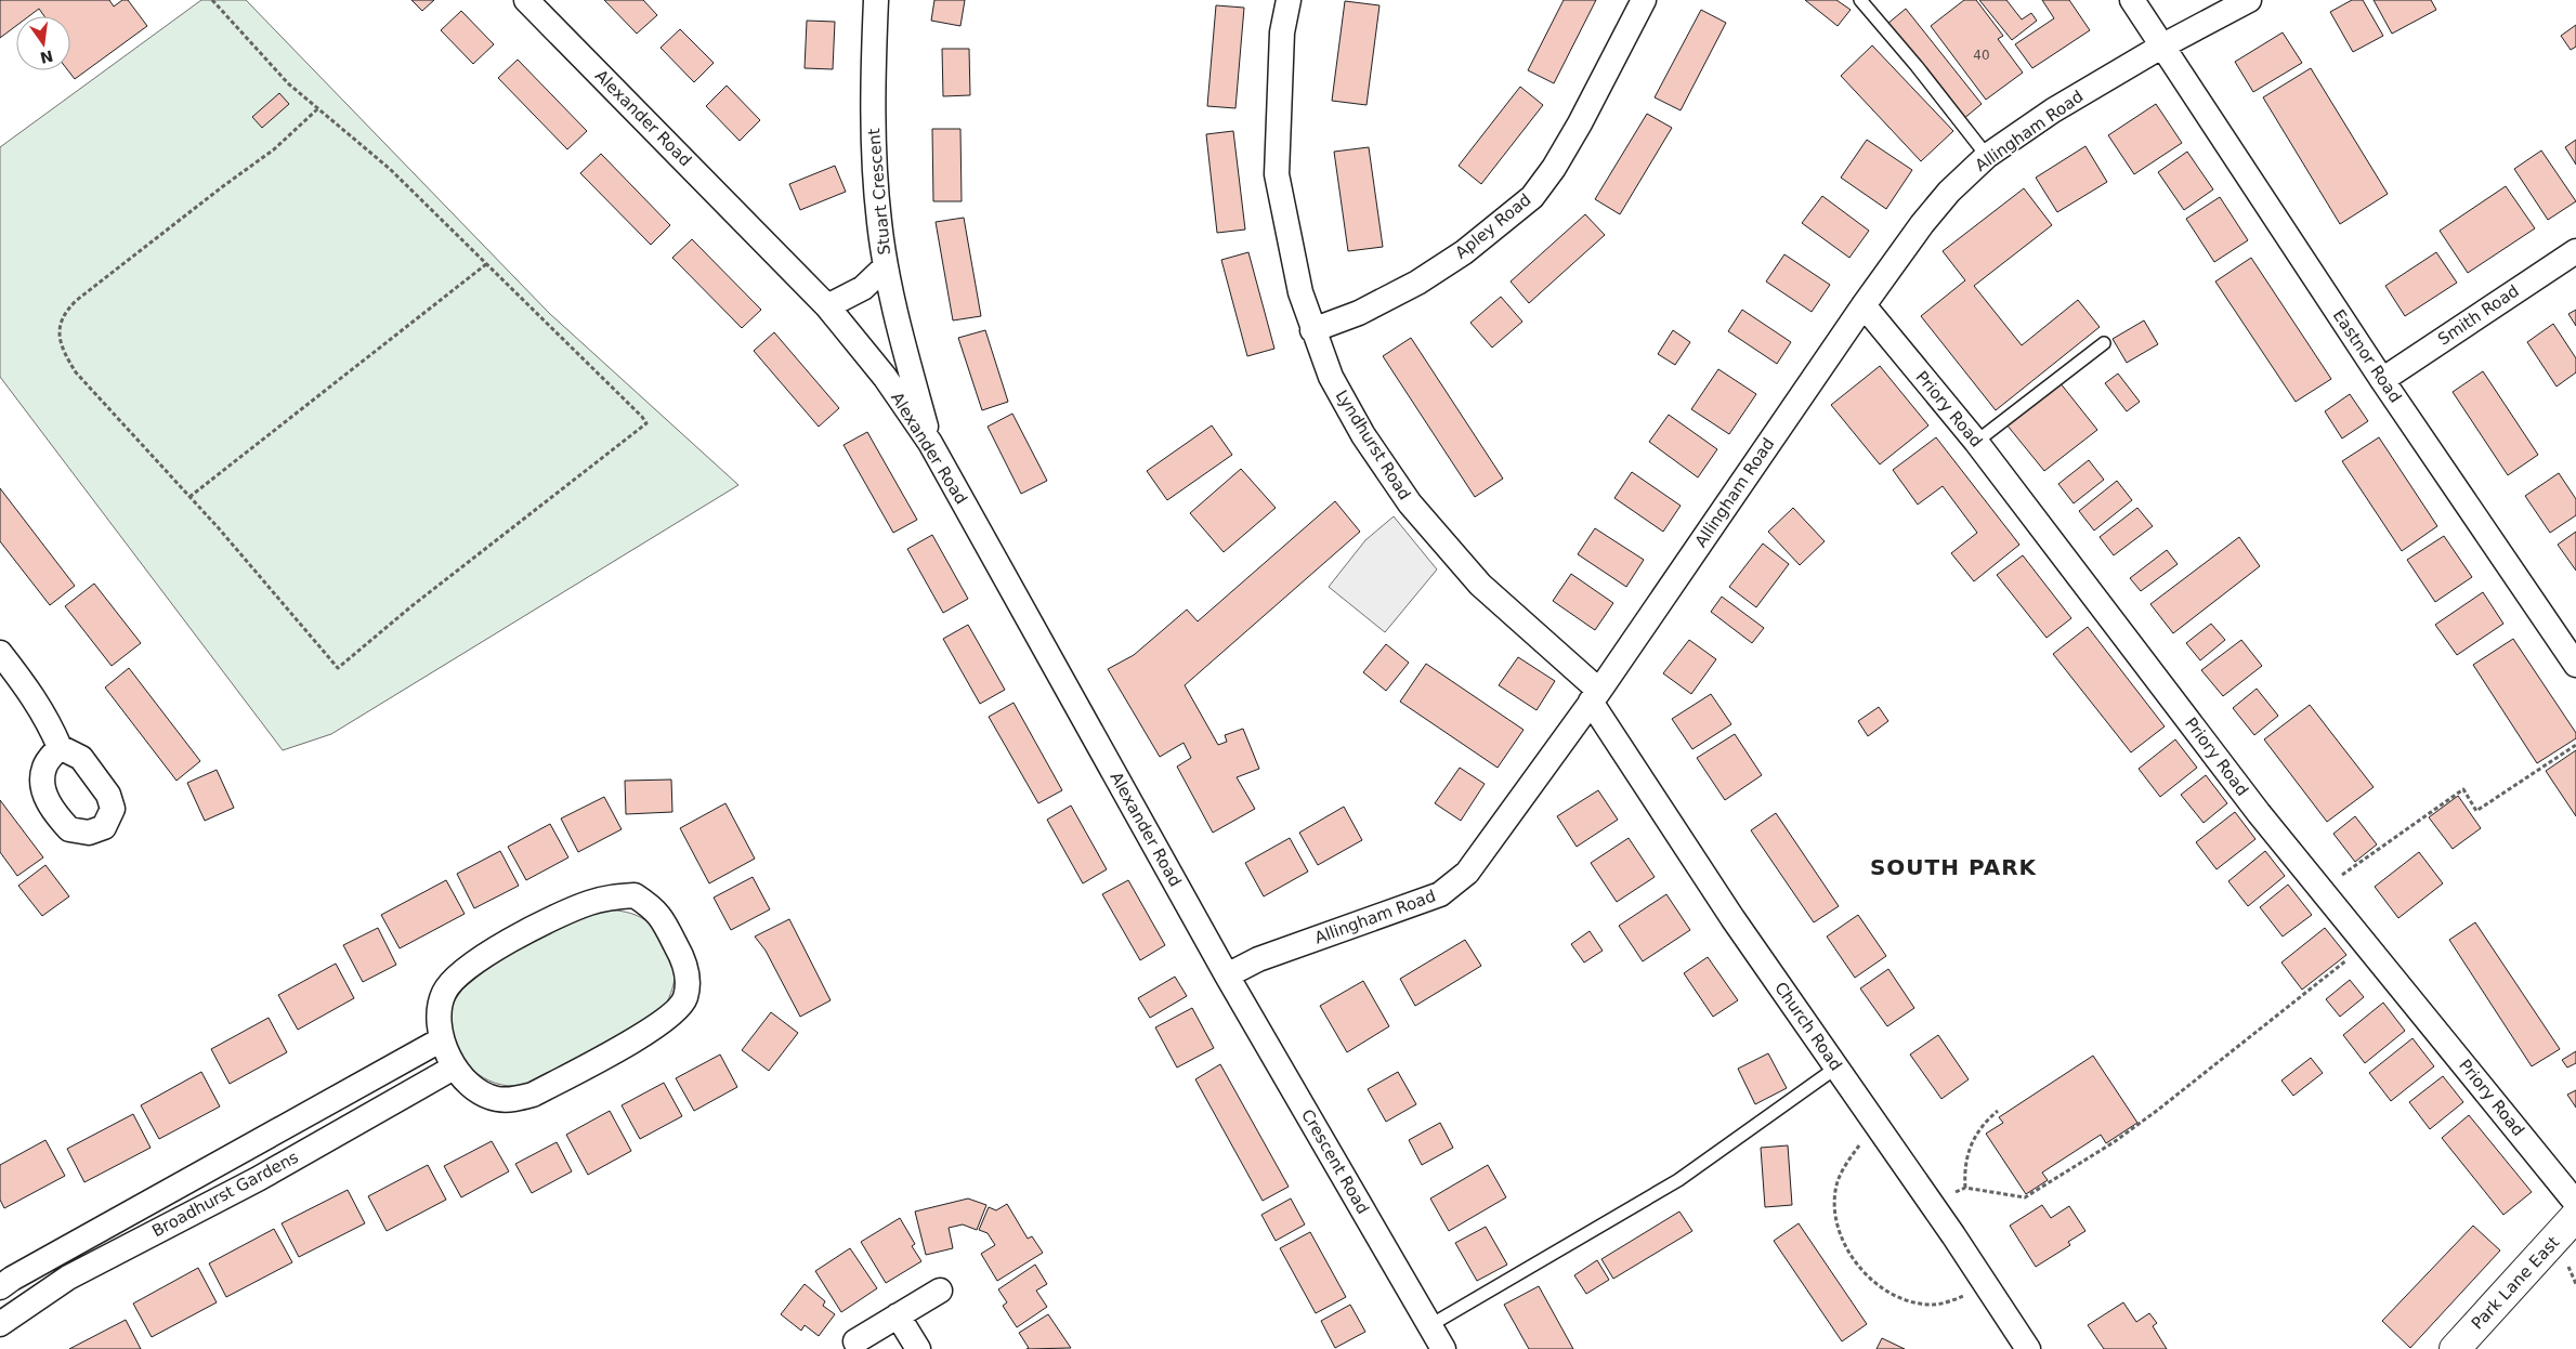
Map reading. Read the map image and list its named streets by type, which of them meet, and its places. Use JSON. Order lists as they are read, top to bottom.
{
  "streets": {
    "street": [
      "Alexander Road",
      "Allingham Road",
      "Stuart Crescent",
      "Apley Road",
      "Smith Road",
      "Eastnor Road",
      "Priory Road",
      "Lyndhurst Road",
      "Church Road",
      "Crescent Road",
      "Broadhurst Gardens",
      "Park Lane East"
    ]
  },
  "crossings": [
    ["Alexander Road", "Allingham Road"],
    ["Alexander Road", "Stuart Crescent"],
    ["Alexander Road", "Crescent Road"],
    ["Allingham Road", "Eastnor Road"],
    ["Allingham Road", "Priory Road"],
    ["Allingham Road", "Lyndhurst Road"],
    ["Allingham Road", "Church Road"],
    ["Allingham Road", "Crescent Road"],
    ["Apley Road", "Lyndhurst Road"],
    ["Smith Road", "Eastnor Road"],
    ["Lyndhurst Road", "Church Road"]
  ],
  "districts": ["SOUTH PARK"],
  "house_numbers": ["40"],
  "north": "bottom"
}
